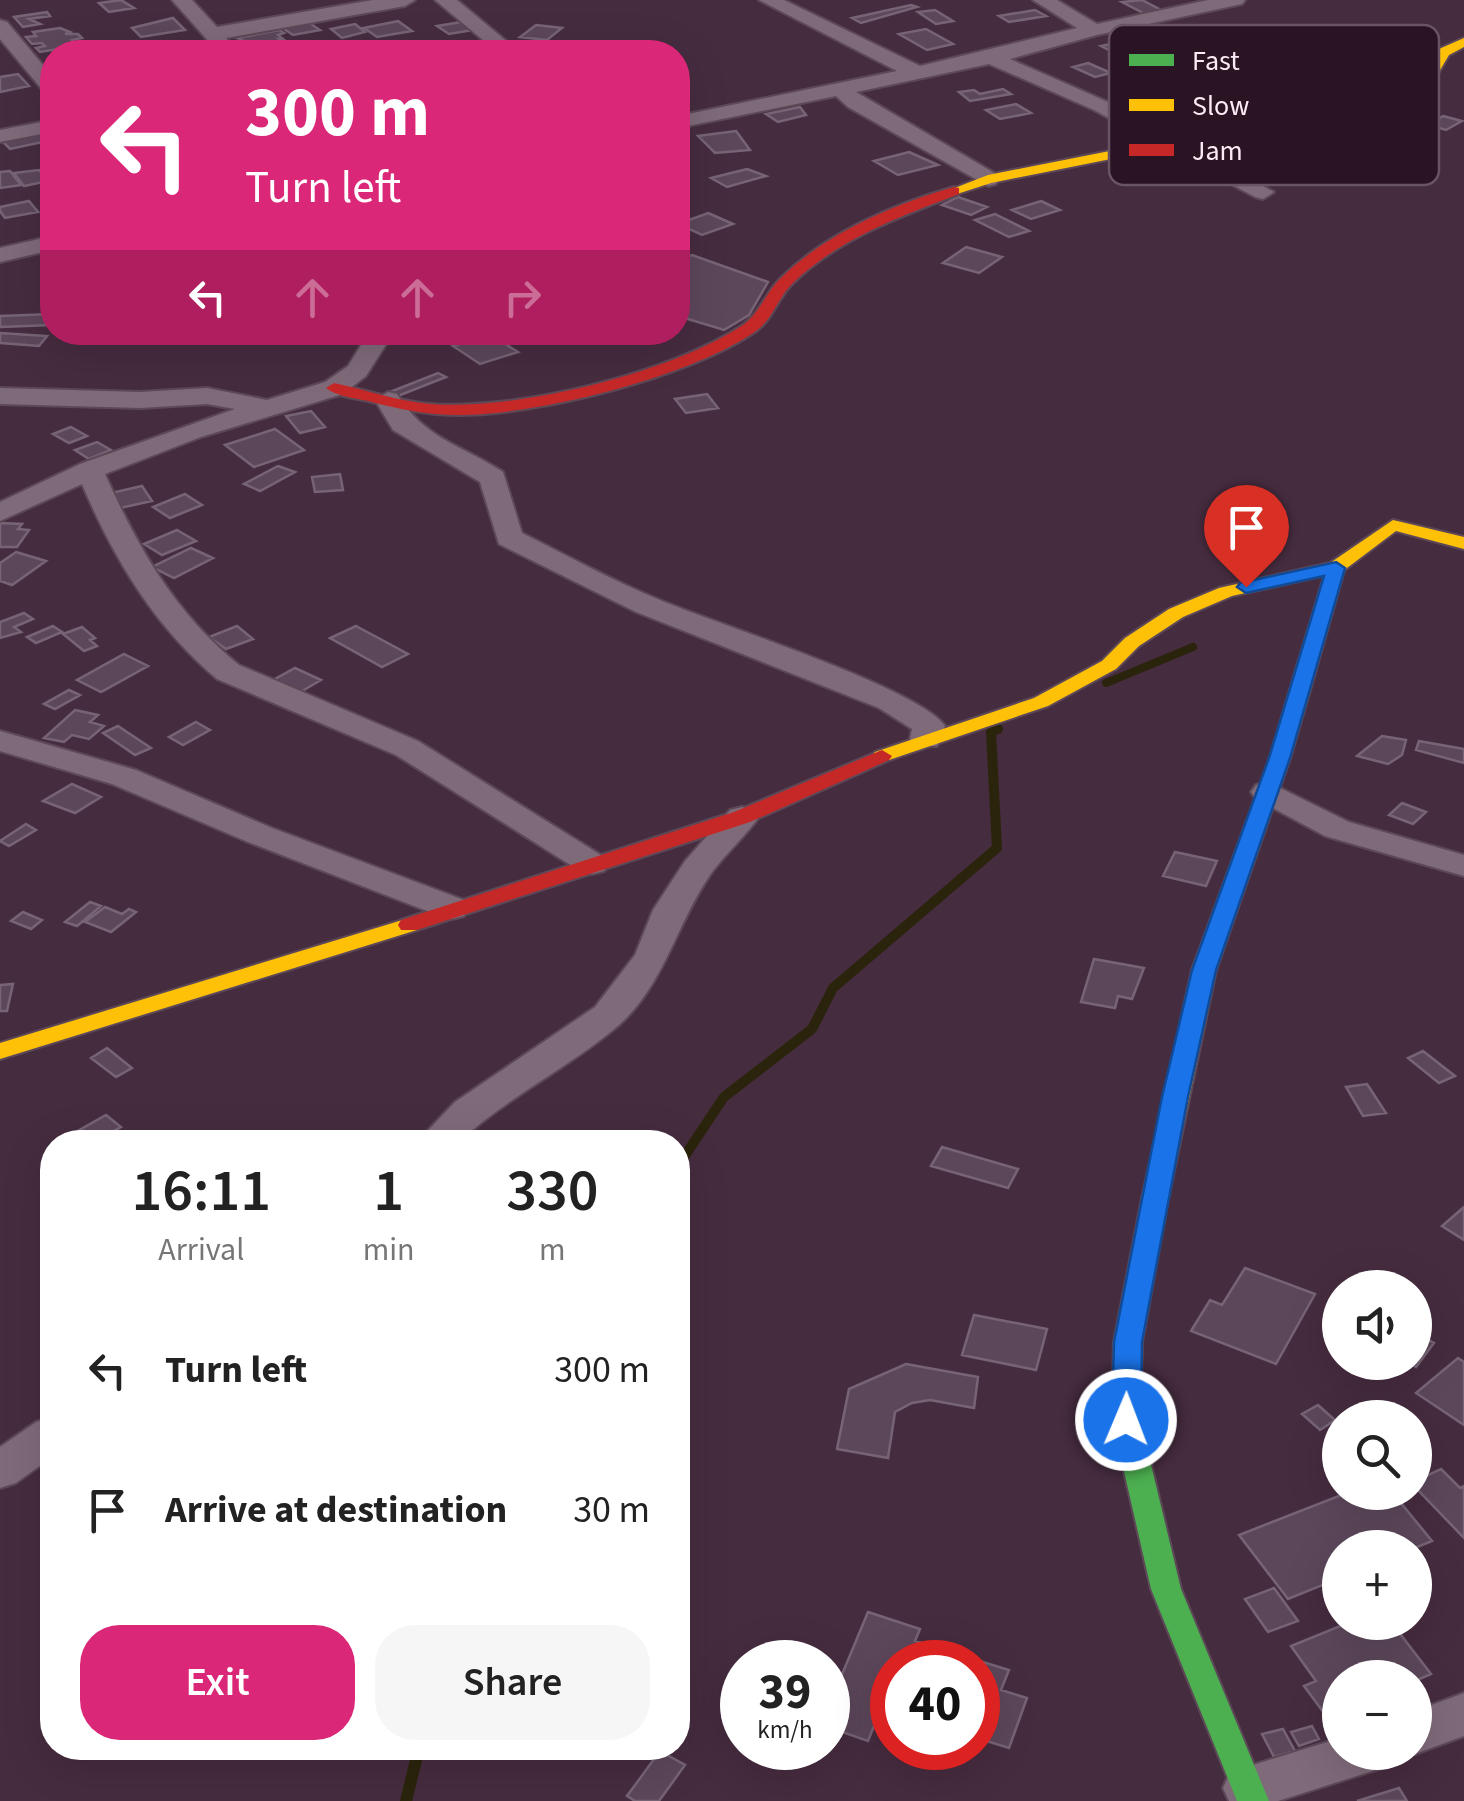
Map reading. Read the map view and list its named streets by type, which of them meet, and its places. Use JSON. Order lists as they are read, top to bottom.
{
  "legend": ["Fast", "Slow", "Jam"],
  "page": {
    "turn": ["300 m", "Turn left"],
    "eta": [
      "16:11",
      "Arrival",
      "1",
      "min",
      "330",
      "m"
    ],
    "map_buttons": ["+", "−"],
    "list": [
      {
        "name": "Turn left",
        "value": "300 m"
      },
      {
        "name": "Arrive at destination",
        "value": "30 m"
      }
    ],
    "buttons": ["Exit", "Share"],
    "speed": "39 km/h",
    "limit": "40"
  }
}
